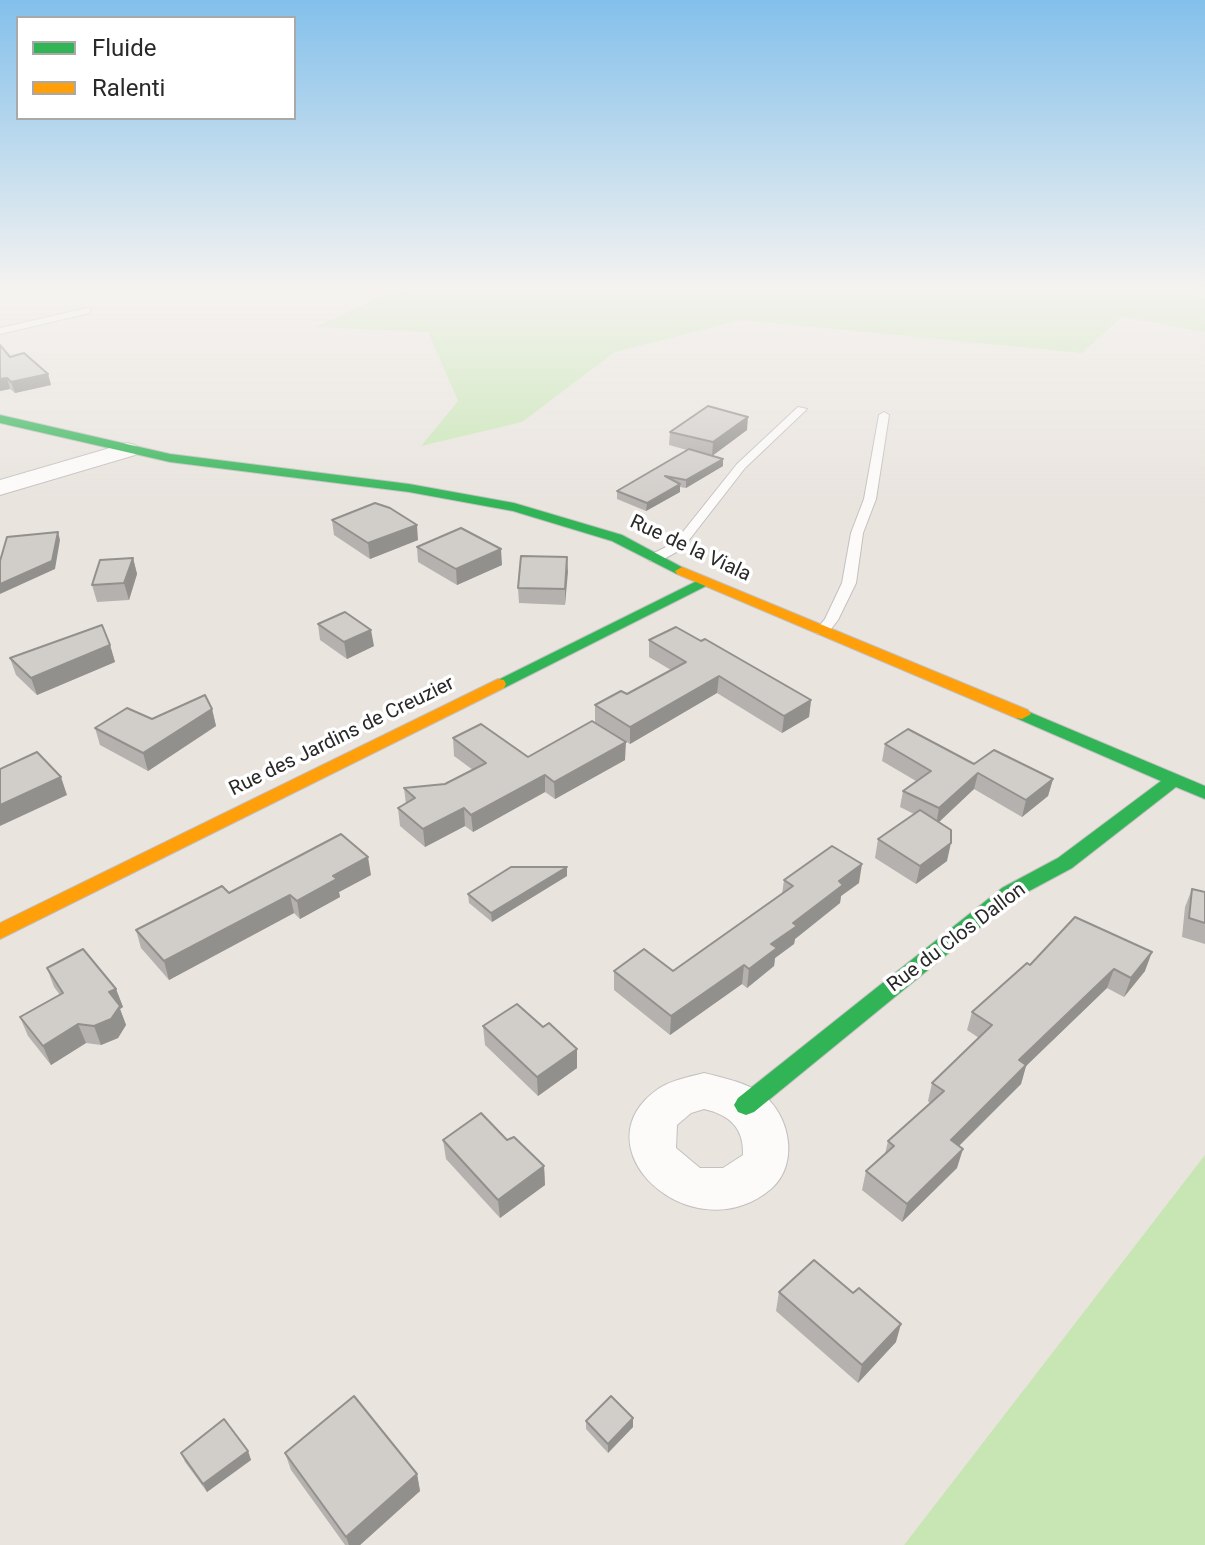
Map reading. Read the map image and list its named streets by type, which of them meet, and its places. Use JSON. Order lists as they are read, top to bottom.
{
  "streets": {
    "street": ["Rue de la Viala", "Rue des Jardins de Creuzier", "Rue du Clos Dallon"]
  },
  "crossings": [
    ["Rue de la Viala", "Rue des Jardins de Creuzier"],
    ["Rue de la Viala", "Rue du Clos Dallon"]
  ],
  "legend": ["Fluide", "Ralenti"]
}
